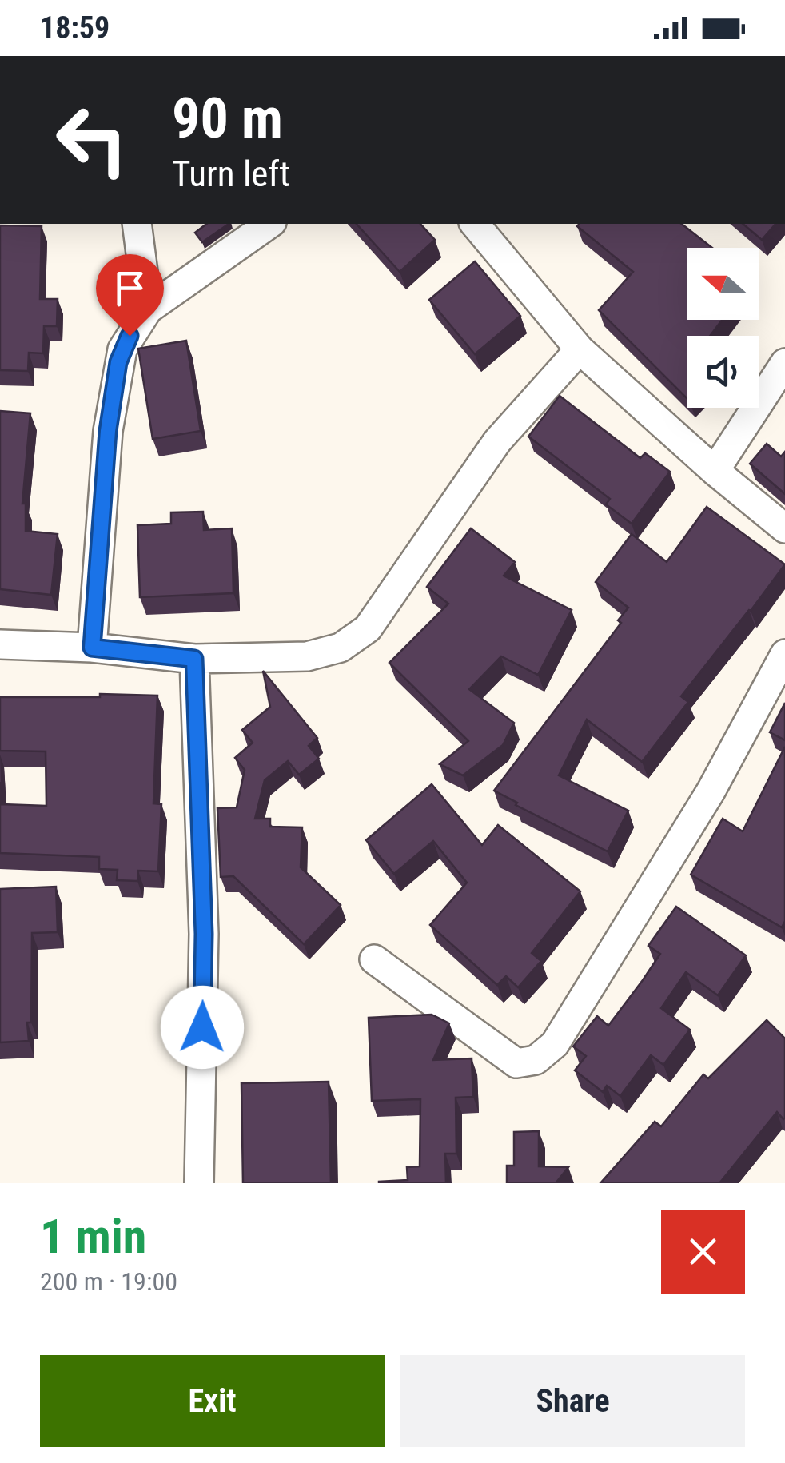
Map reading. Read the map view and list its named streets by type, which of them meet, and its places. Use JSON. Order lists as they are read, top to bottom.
{
  "north": "left",
  "page": {
    "status": "18:59",
    "turn": ["90 m", "Turn left"],
    "heading": ["1 min", "200 m · 19:00"],
    "buttons": ["Exit", "Share"]
  }
}
